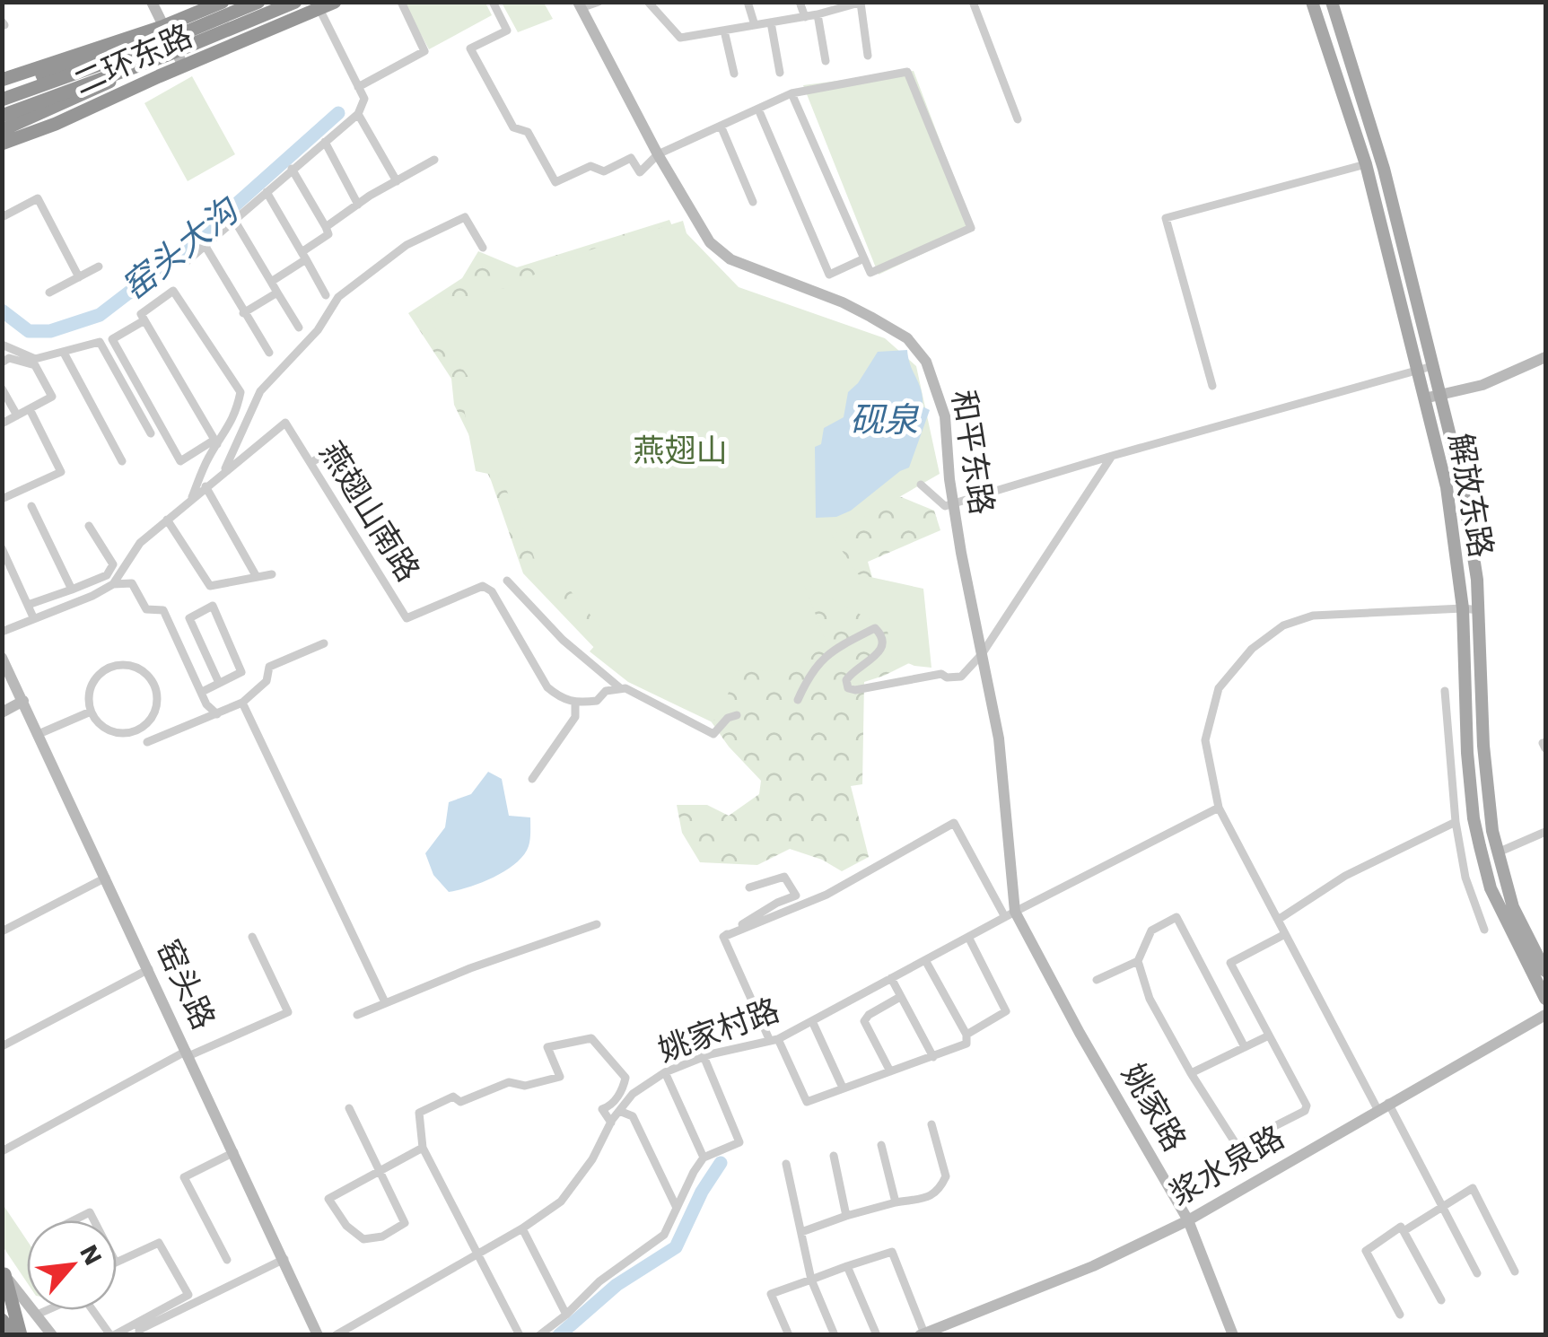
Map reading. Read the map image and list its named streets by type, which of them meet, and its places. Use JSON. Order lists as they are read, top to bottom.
{
  "streets": {
    "highway": ["二环东路"],
    "main road": [
      "和平东路",
      "解放东路",
      "窑头路",
      "姚家路",
      "浆水泉路"
    ],
    "street": ["燕翅山南路", "姚家村路"]
  },
  "crossings": [
    ["和平东路", "姚家村路"],
    ["和平东路", "姚家路"],
    ["姚家村路", "姚家路"],
    ["姚家路", "浆水泉路"]
  ],
  "water": ["窑头大沟", "砚泉"],
  "parks": ["燕翅山"],
  "north": "top right"
}
